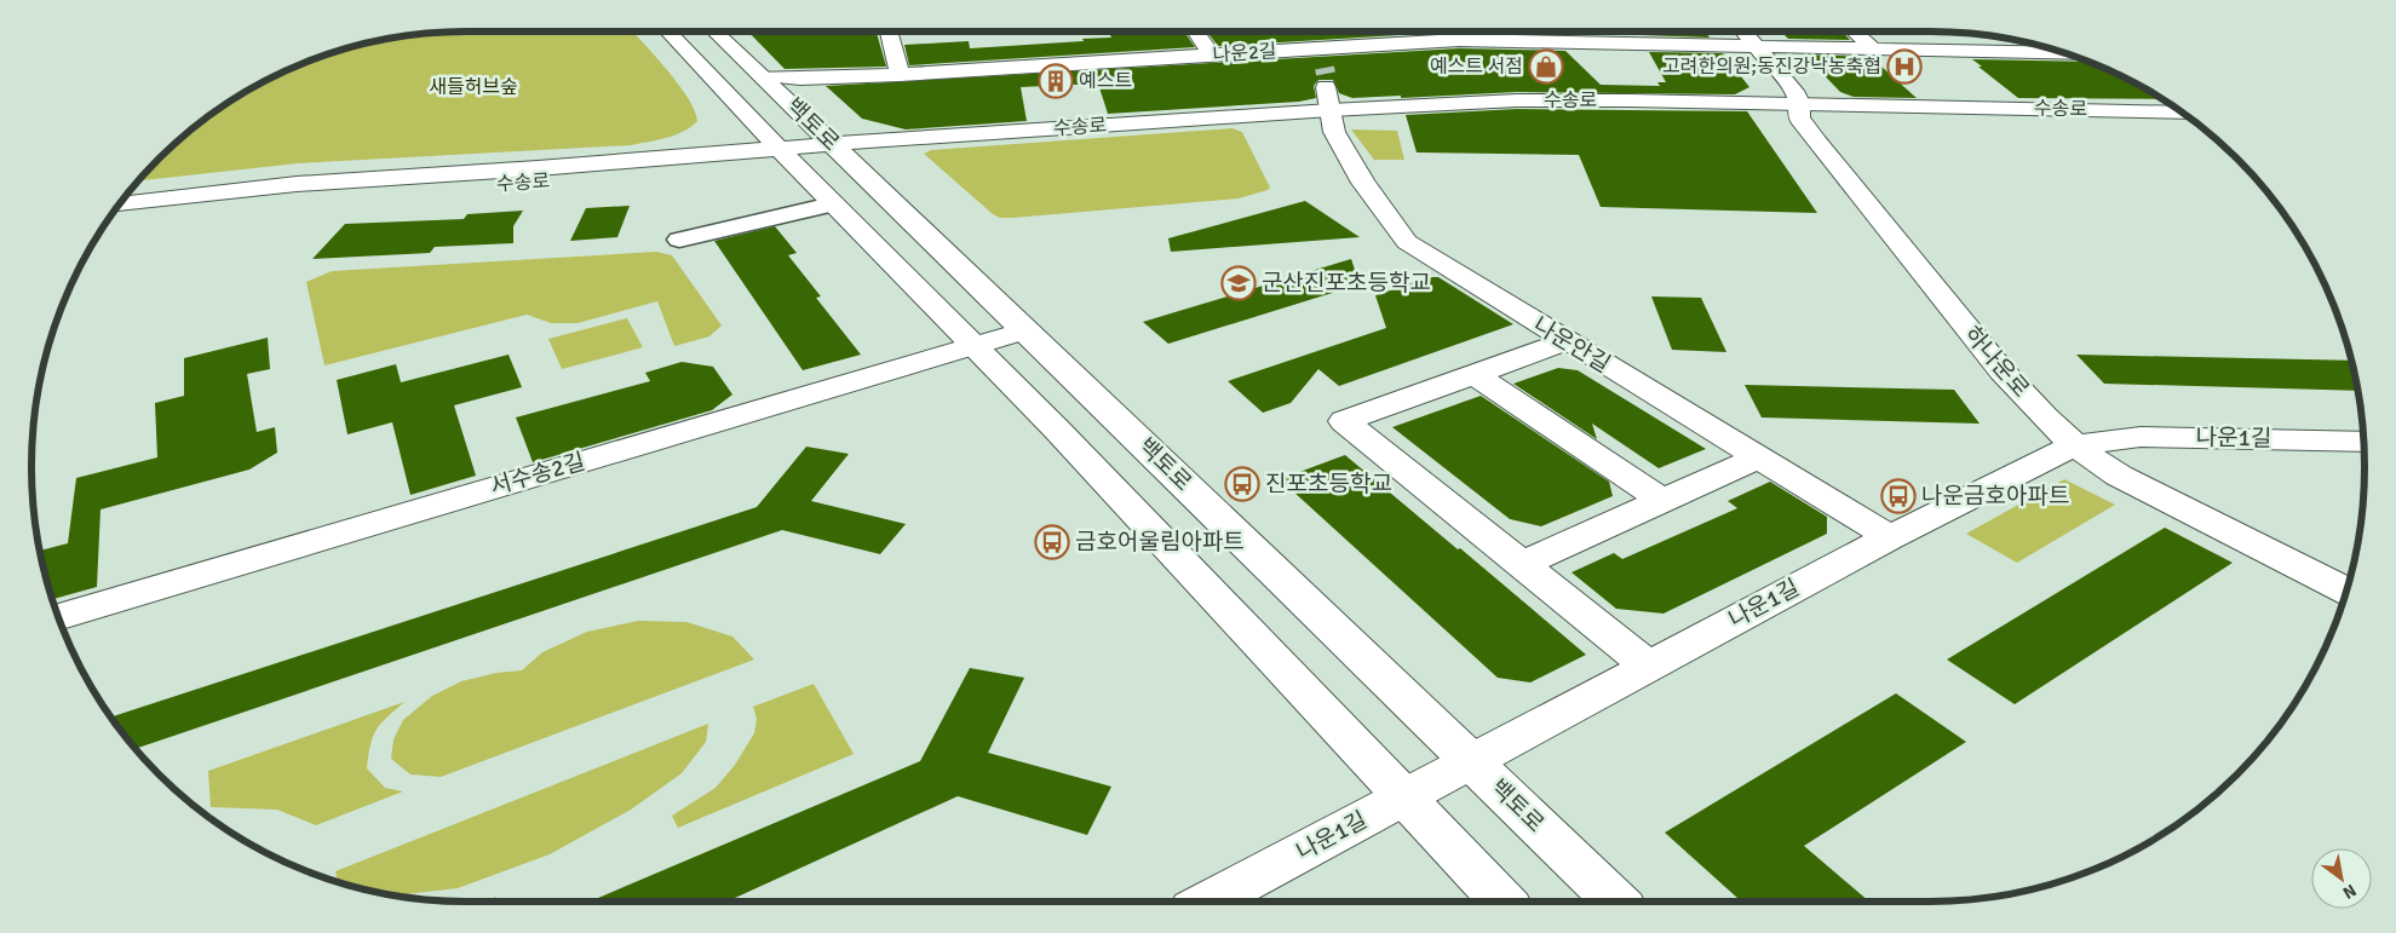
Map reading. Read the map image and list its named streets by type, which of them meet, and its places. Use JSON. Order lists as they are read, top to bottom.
{
  "streets": {
    "street": [
      "나운2길",
      "수송로",
      "백토로",
      "나운안길",
      "하나운로",
      "나운1길",
      "서수송2길"
    ]
  },
  "crossings": [
    ["나운2길", "백토로"],
    ["나운2길", "나운안길"],
    ["나운2길", "하나운로"],
    ["수송로", "백토로"],
    ["수송로", "나운안길"],
    ["수송로", "하나운로"],
    ["백토로", "나운1길"],
    ["백토로", "서수송2길"],
    ["나운안길", "나운1길"],
    ["하나운로", "나운1길"]
  ],
  "parks": ["새들허브숲"],
  "places": {
    "shop": ["예스트 서점"],
    "hospital": ["고려한의원;동진강낙농축협"],
    "building": ["예스트"],
    "school or university": ["군산진포초등학교"],
    "bus stop": ["진포초등학교", "나운금호아파트", "금호어울림아파트"]
  },
  "north": "bottom right"
}
